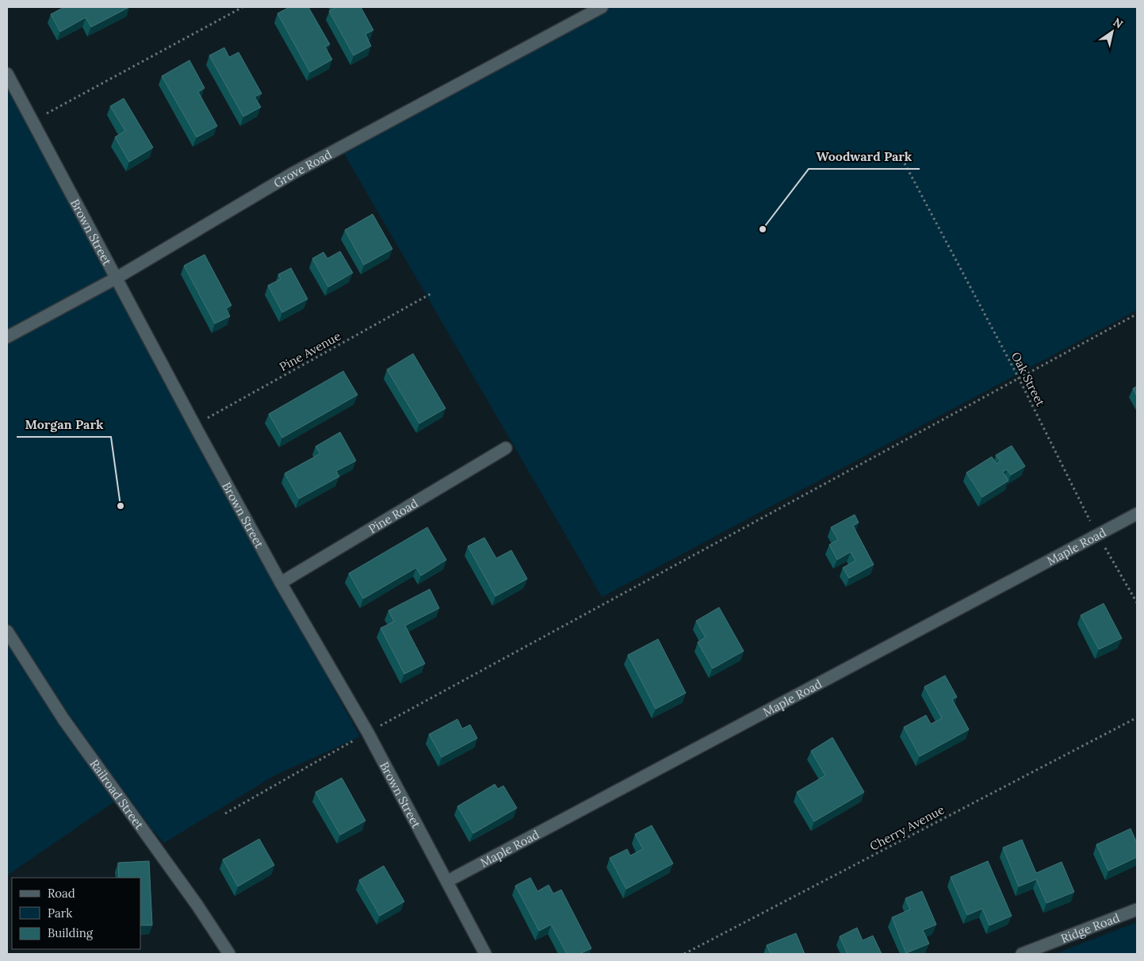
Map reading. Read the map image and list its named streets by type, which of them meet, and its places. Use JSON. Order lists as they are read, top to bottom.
{
  "streets": {
    "street": [
      "Grove Road",
      "Brown Street",
      "Pine Road",
      "Maple Road",
      "Railroad Street",
      "Ridge Road"
    ],
    "path": ["Pine Avenue", "Oak Street", "Cherry Avenue"]
  },
  "crossings": [
    ["Grove Road", "Brown Street"],
    ["Brown Street", "Pine Avenue"],
    ["Brown Street", "Pine Road"],
    ["Brown Street", "Maple Road"],
    ["Oak Street", "Maple Road"]
  ],
  "places": ["Woodward Park", "Morgan Park"],
  "legend": ["Road", "Park", "Building"],
  "north": "top right"
}
